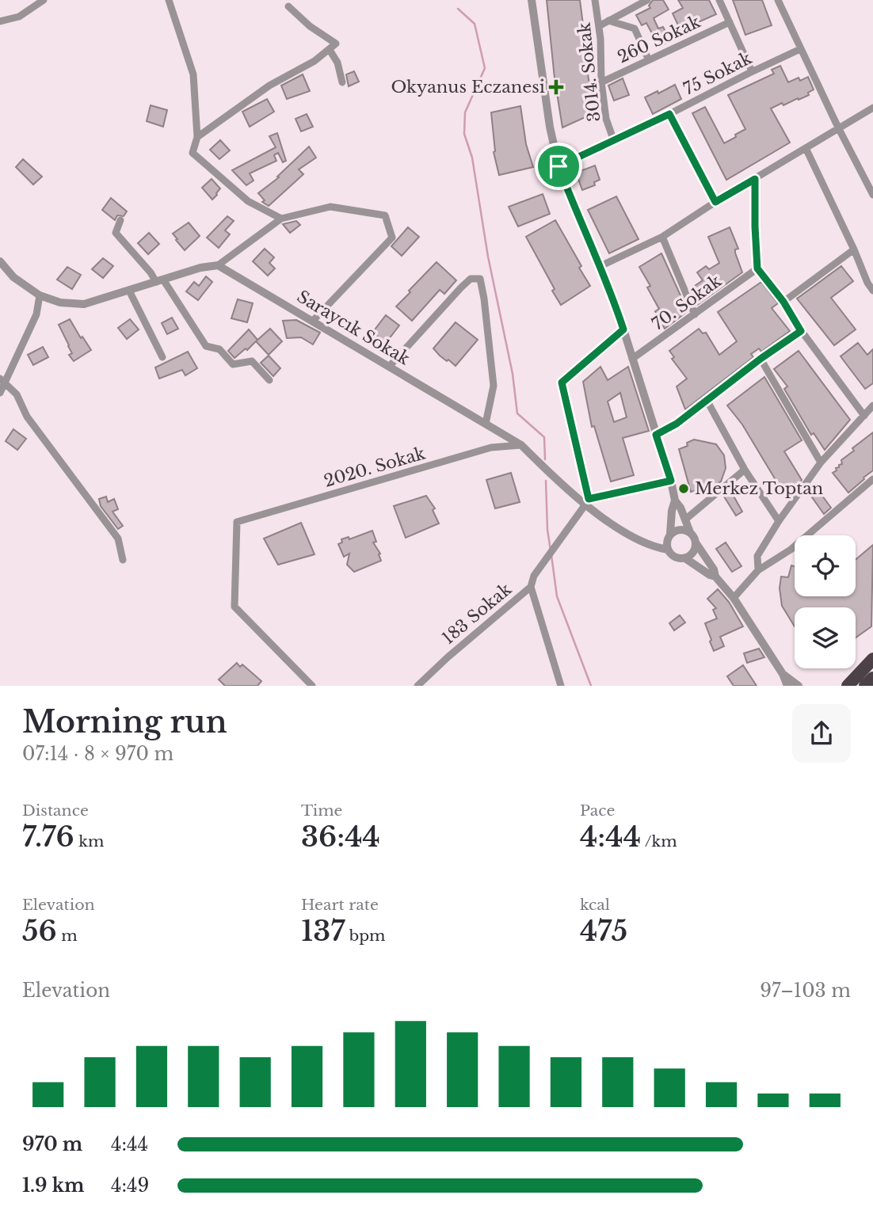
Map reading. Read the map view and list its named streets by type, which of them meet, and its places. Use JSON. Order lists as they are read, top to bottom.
{
  "streets": {
    "street": [
      "260 Sokak",
      "3014. Sokak",
      "75 Sokak",
      "70. Sokak",
      "Saraycık Sokak",
      "2020. Sokak",
      "183 Sokak"
    ]
  },
  "crossings": [
    ["260 Sokak", "3014. Sokak"],
    ["3014. Sokak", "75 Sokak"],
    ["Saraycık Sokak", "2020. Sokak"],
    ["Saraycık Sokak", "183 Sokak"]
  ],
  "places": {
    "health": ["Okyanus Eczanesi"],
    "other": ["Merkez Toptan"]
  },
  "page": {
    "heading": ["Morning run", "07:14 · 8 × 970 m"],
    "stats": [
      ["Distance", "7.76 km"],
      ["Time", "36:44"],
      ["Pace", "4:44 /km"],
      ["Elevation", "56 m"],
      ["Heart rate", "137 bpm"],
      ["kcal", "475"]
    ],
    "chart": ["Elevation", "97–103 m"],
    "list": [
      {
        "name": "970 m",
        "note": "4:44"
      },
      {
        "name": "1.9 km",
        "note": "4:49"
      }
    ]
  }
}
